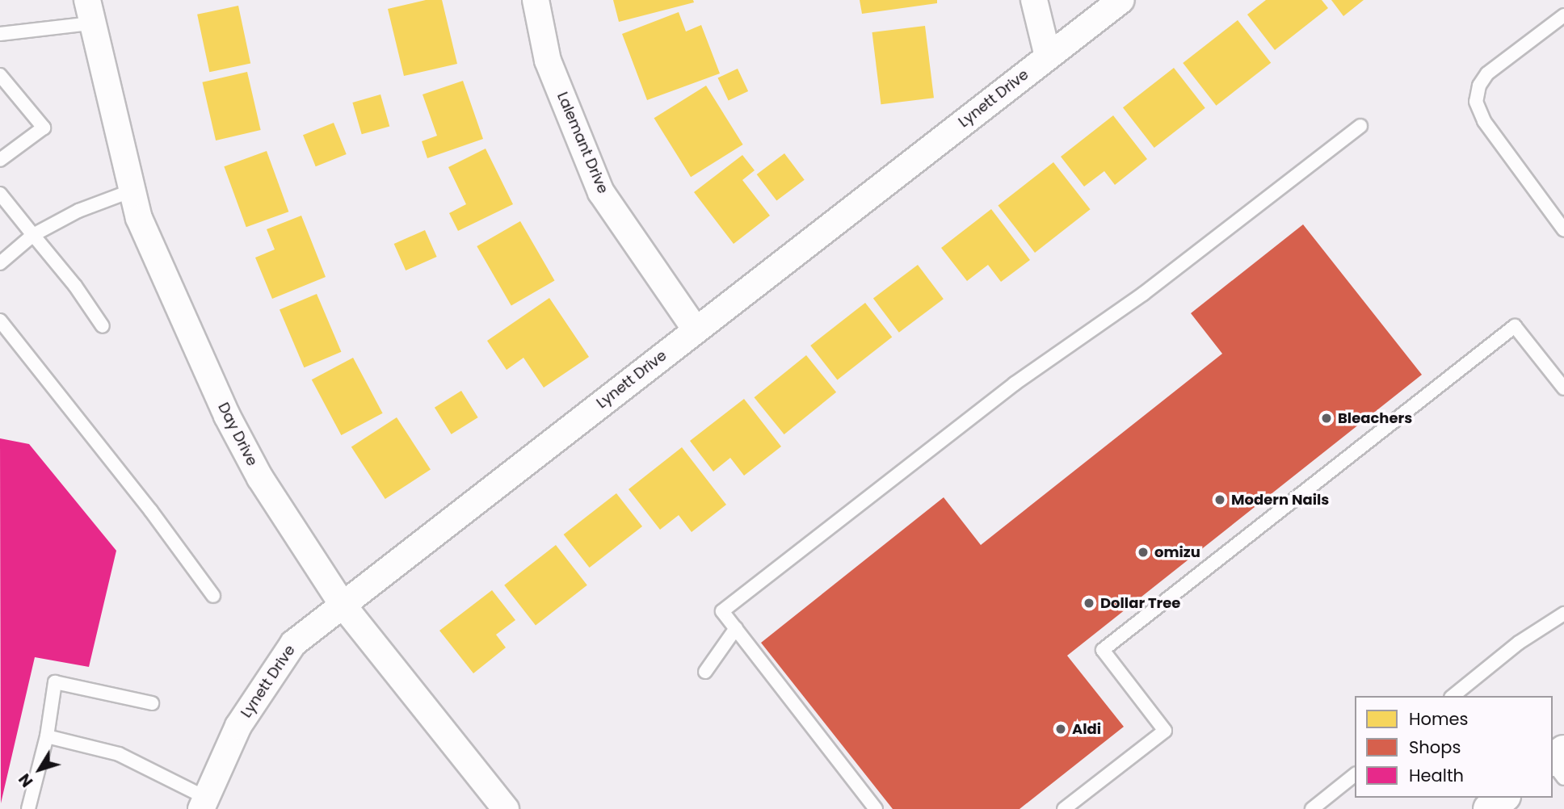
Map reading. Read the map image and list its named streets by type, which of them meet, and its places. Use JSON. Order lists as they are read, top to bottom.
{
  "streets": {
    "street": ["Lynett Drive", "Lalemant Drive", "Day Drive"]
  },
  "crossings": [
    ["Lynett Drive", "Lalemant Drive"],
    ["Lynett Drive", "Day Drive"]
  ],
  "places": [
    "Bleachers",
    "Modern Nails",
    "omizu",
    "Dollar Tree",
    "Aldi"
  ],
  "legend": ["Homes", "Shops", "Health"],
  "north": "bottom left"
}
